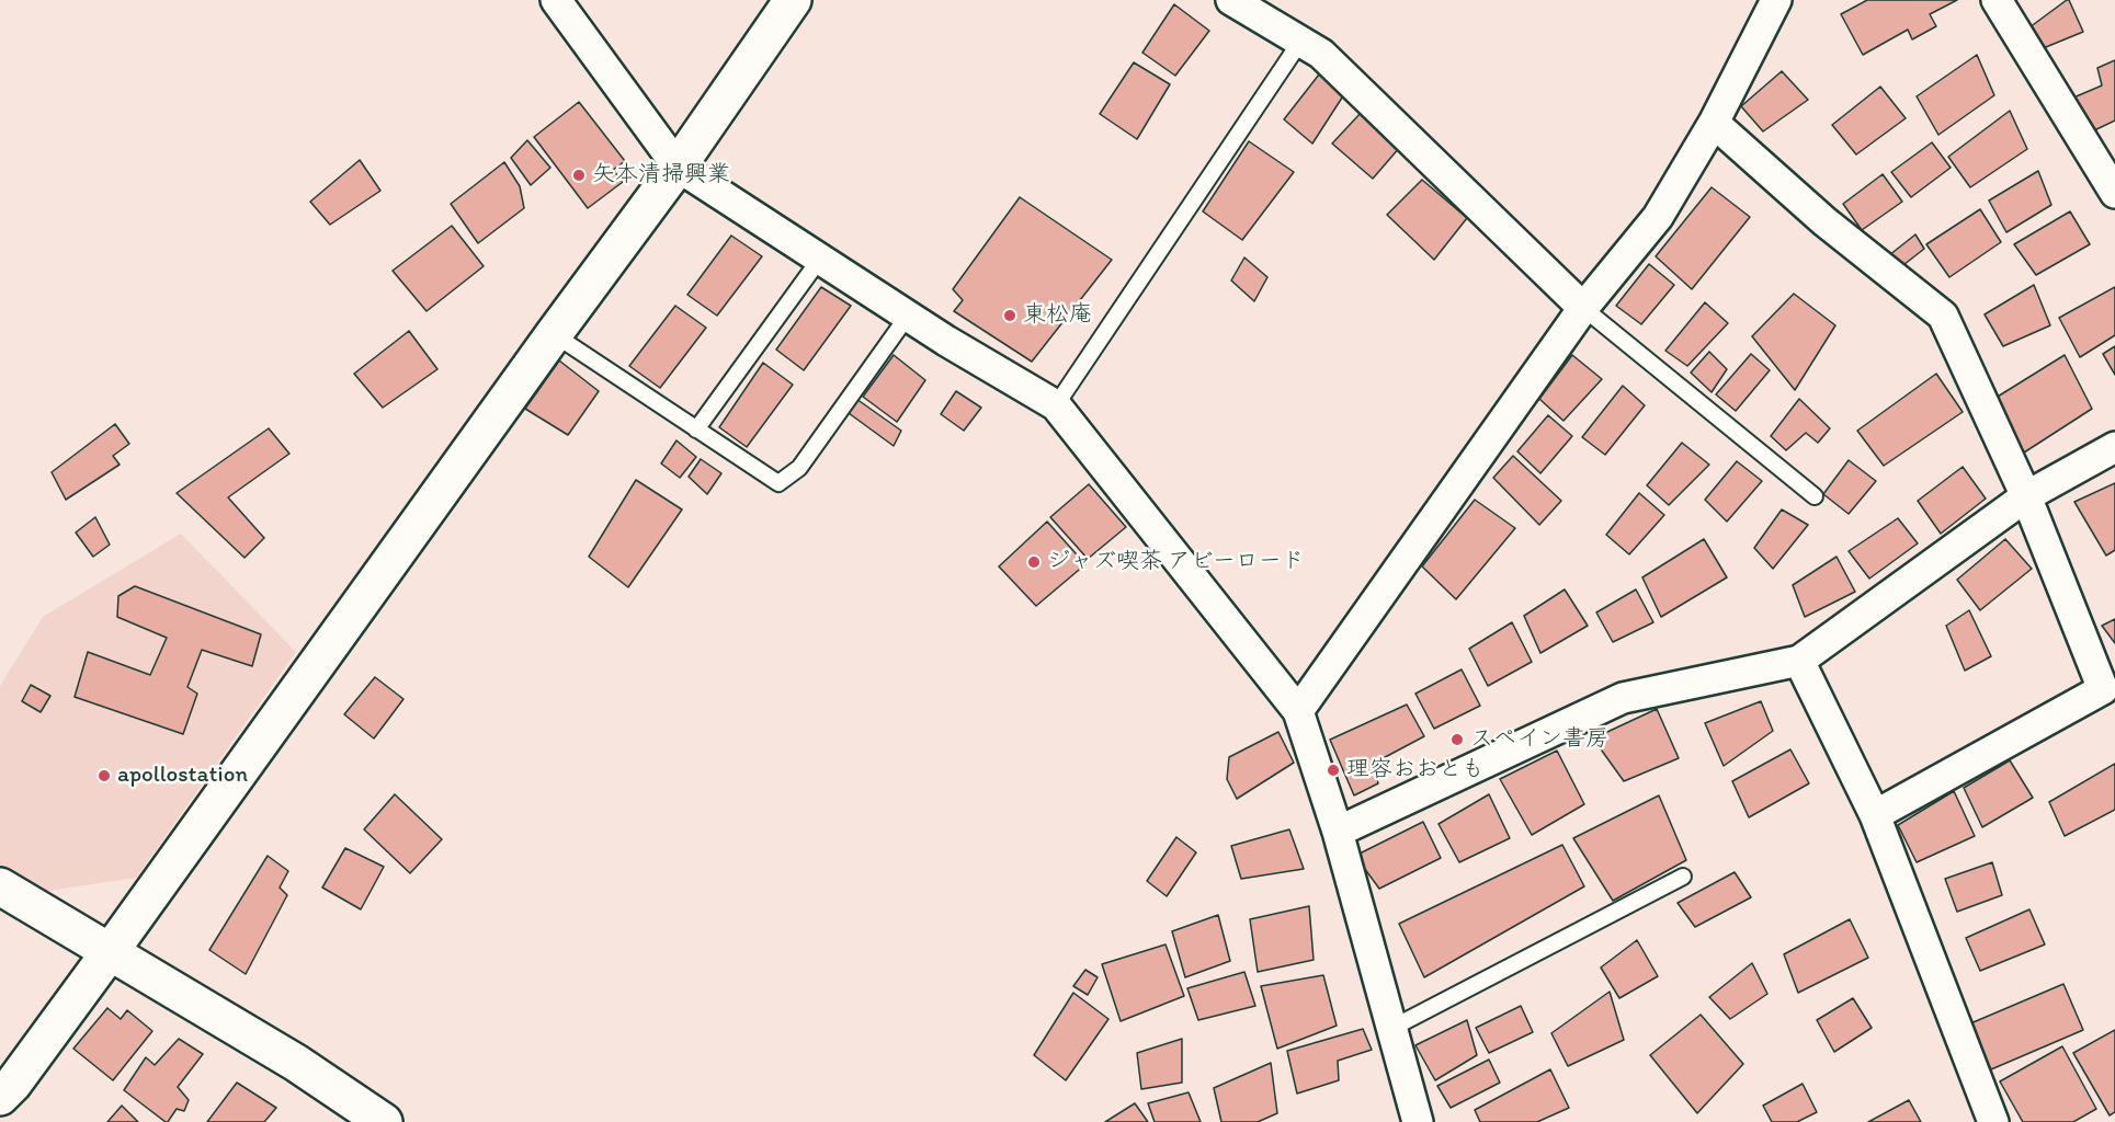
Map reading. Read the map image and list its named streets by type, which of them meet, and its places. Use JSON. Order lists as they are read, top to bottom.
{
  "places": [
    "矢本清掃興業",
    "東松庵",
    "ジャズ喫茶 アビーロード",
    "スペイン書房",
    "理容おおとも",
    "apollostation"
  ]
}
